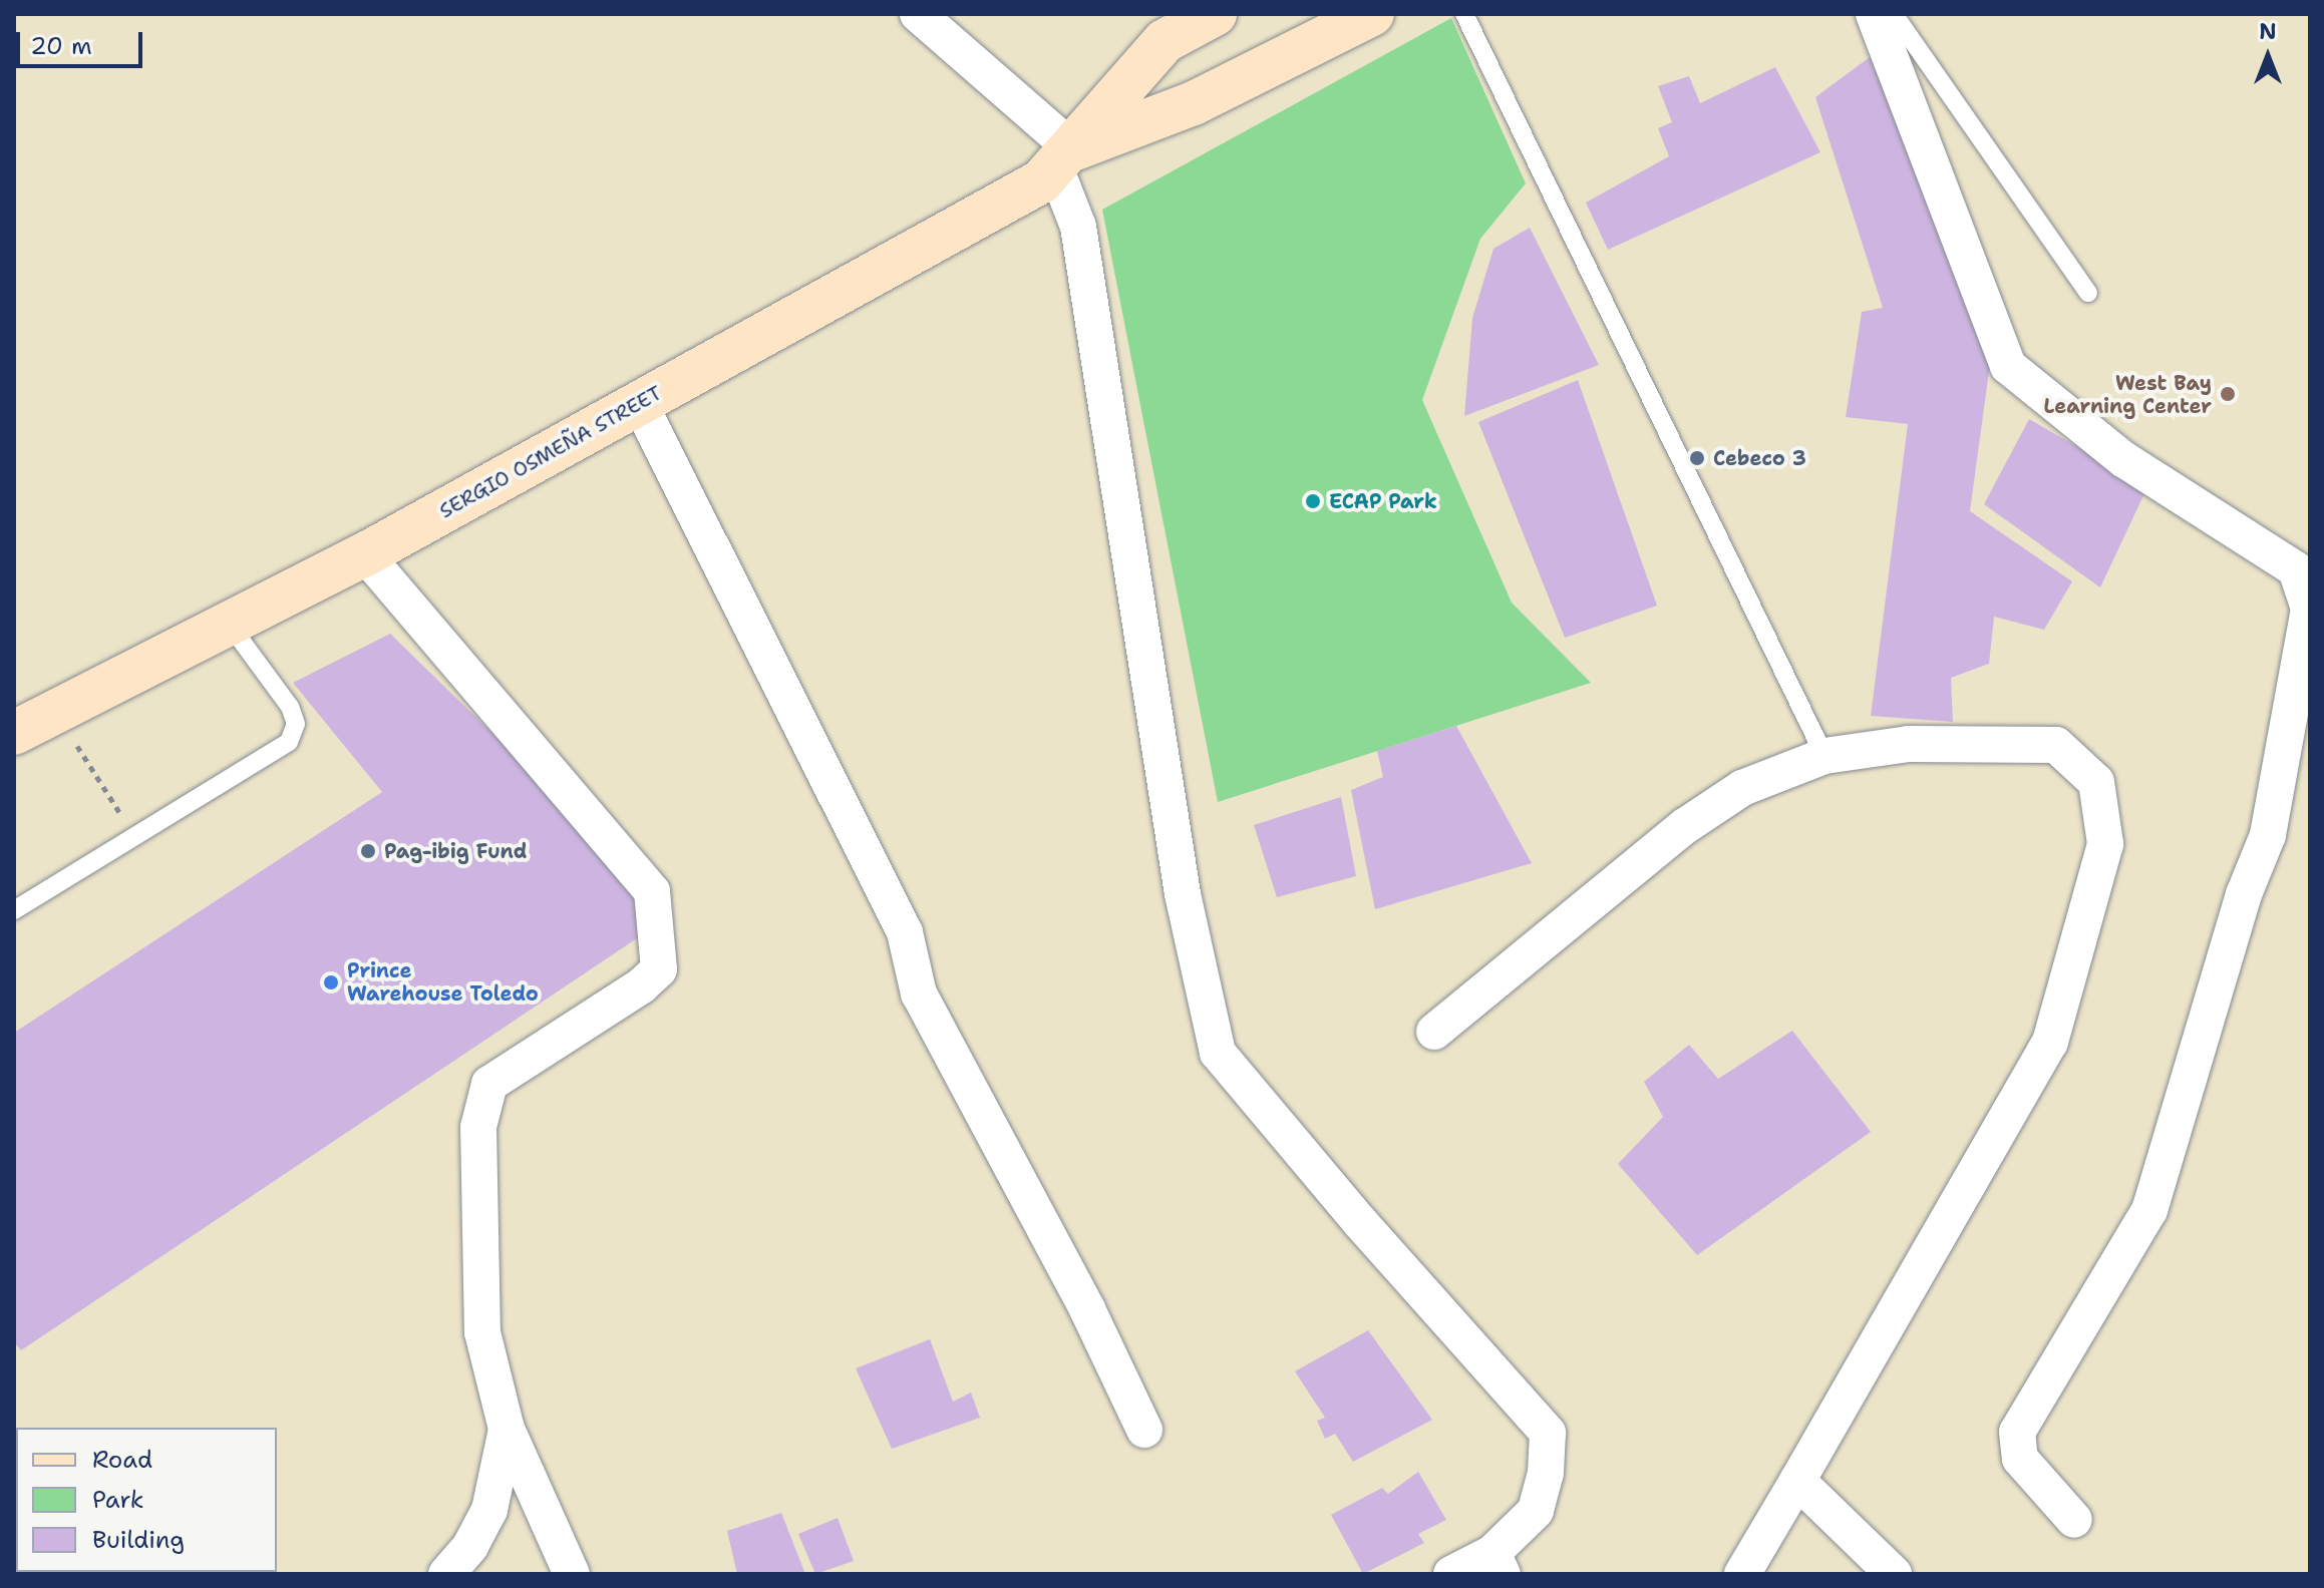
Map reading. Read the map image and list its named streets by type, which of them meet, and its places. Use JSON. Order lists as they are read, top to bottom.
{
  "streets": {
    "main road": ["SERGIO OSMEÑA STREET"]
  },
  "places": [
    "West Bay Learning Center",
    "Cebeco 3",
    "ECAP Park",
    "Pag-ibig Fund",
    "Prince Warehouse Toledo"
  ],
  "legend": ["Road", "Park", "Building"],
  "scale_bar": "20 m",
  "north": "top"
}
